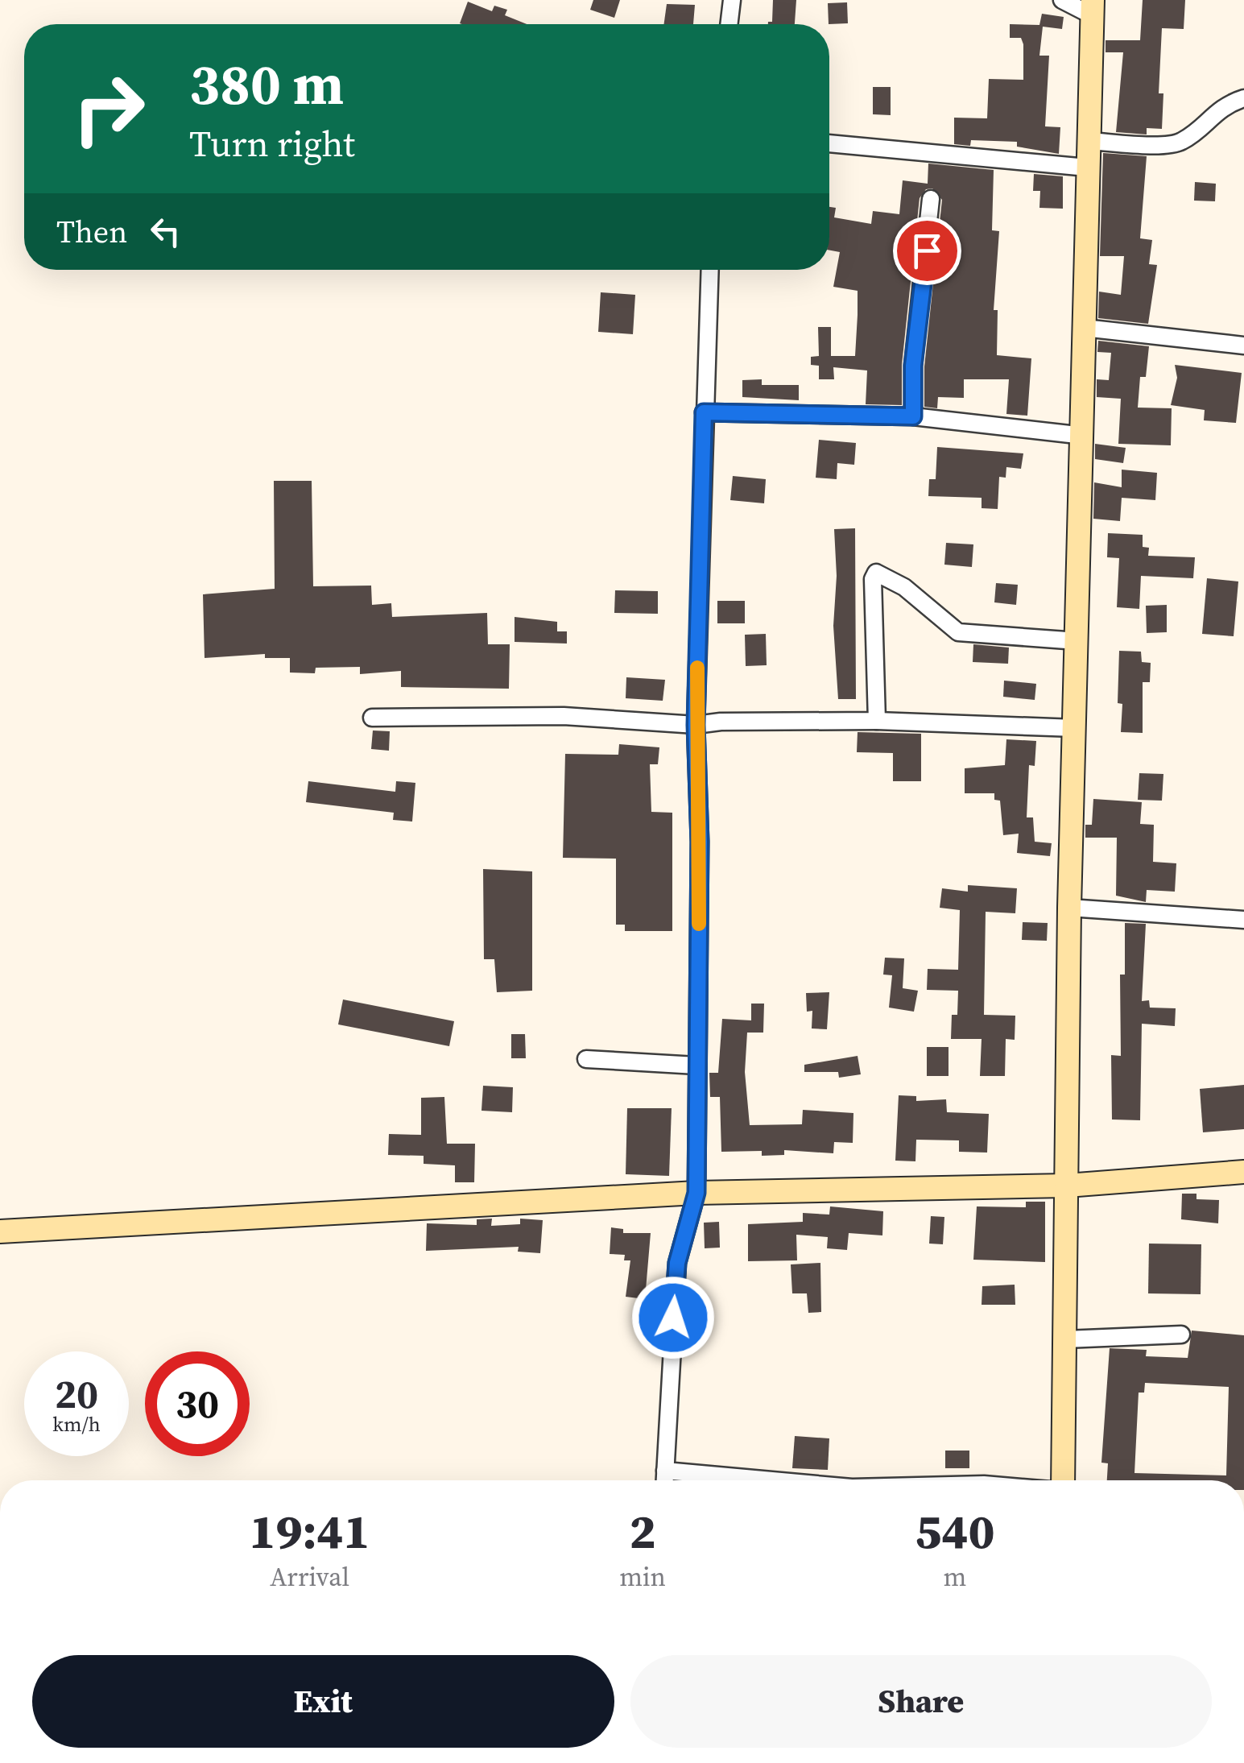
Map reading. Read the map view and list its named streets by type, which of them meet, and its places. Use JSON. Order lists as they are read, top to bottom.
{
  "page": {
    "turn": ["380 m", "Turn right"],
    "then": "Then",
    "speed": "20 km/h",
    "limit": "30",
    "eta": [
      "19:41",
      "Arrival",
      "2",
      "min",
      "540",
      "m"
    ],
    "buttons": ["Exit", "Share"]
  }
}
